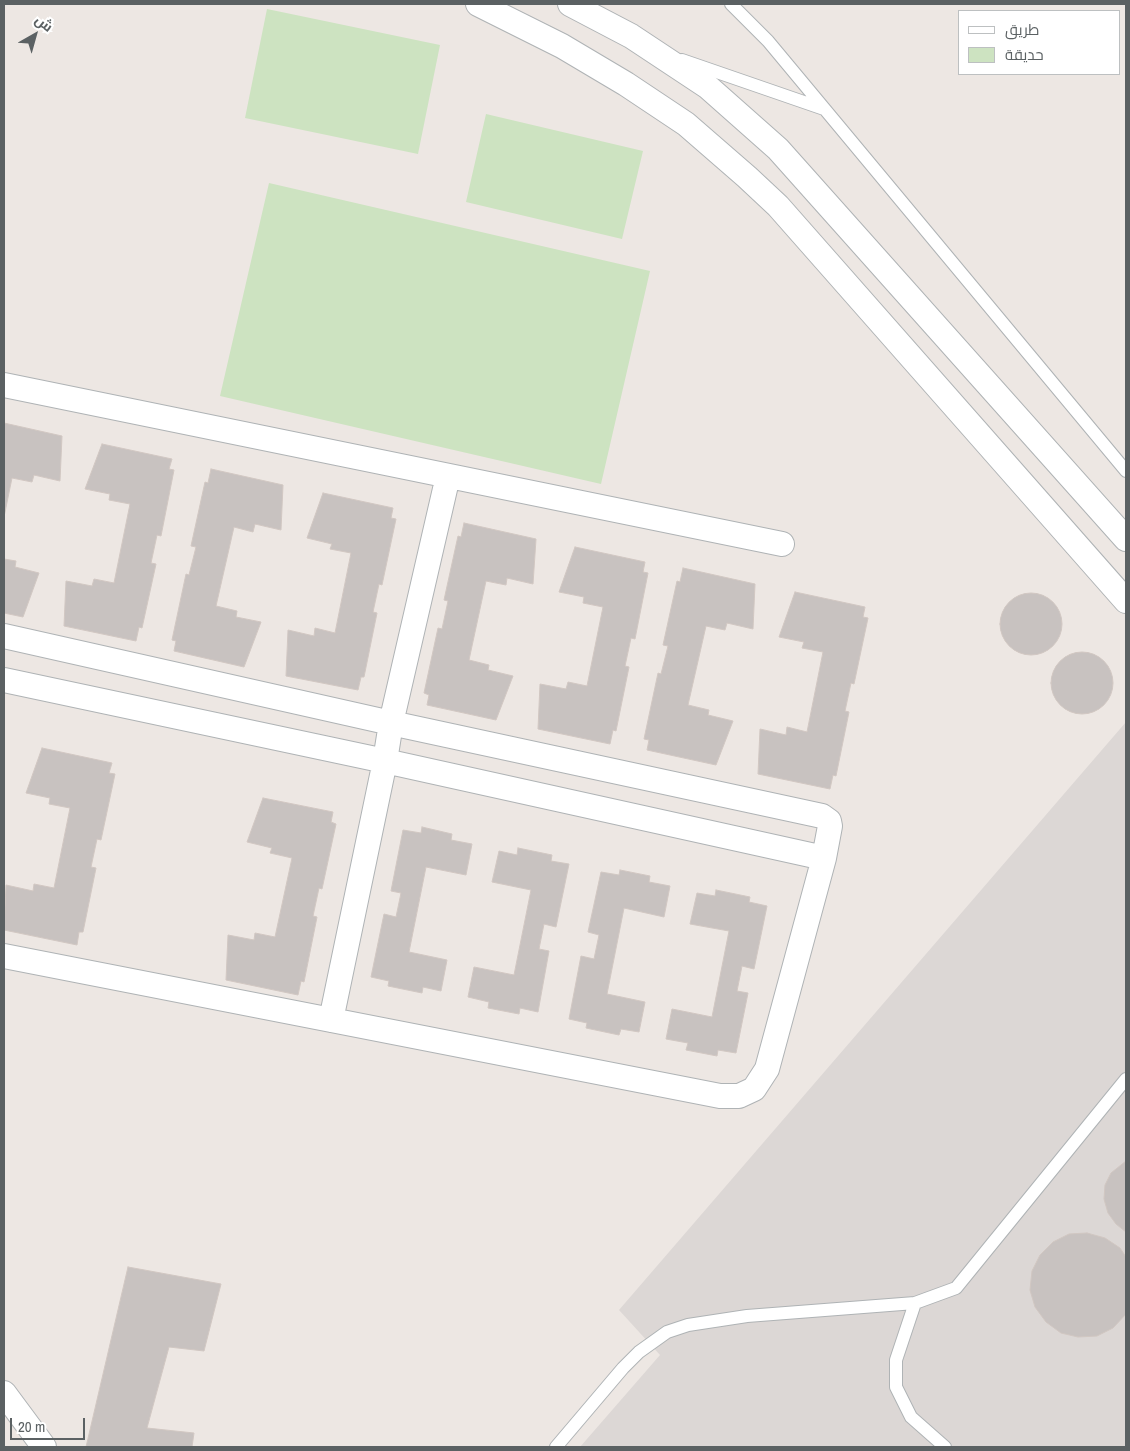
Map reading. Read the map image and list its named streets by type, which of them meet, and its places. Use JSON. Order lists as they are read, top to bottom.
{
  "legend": ["طريق", "حديقة"],
  "scale_bar": "20 m",
  "north": "top right"
}
